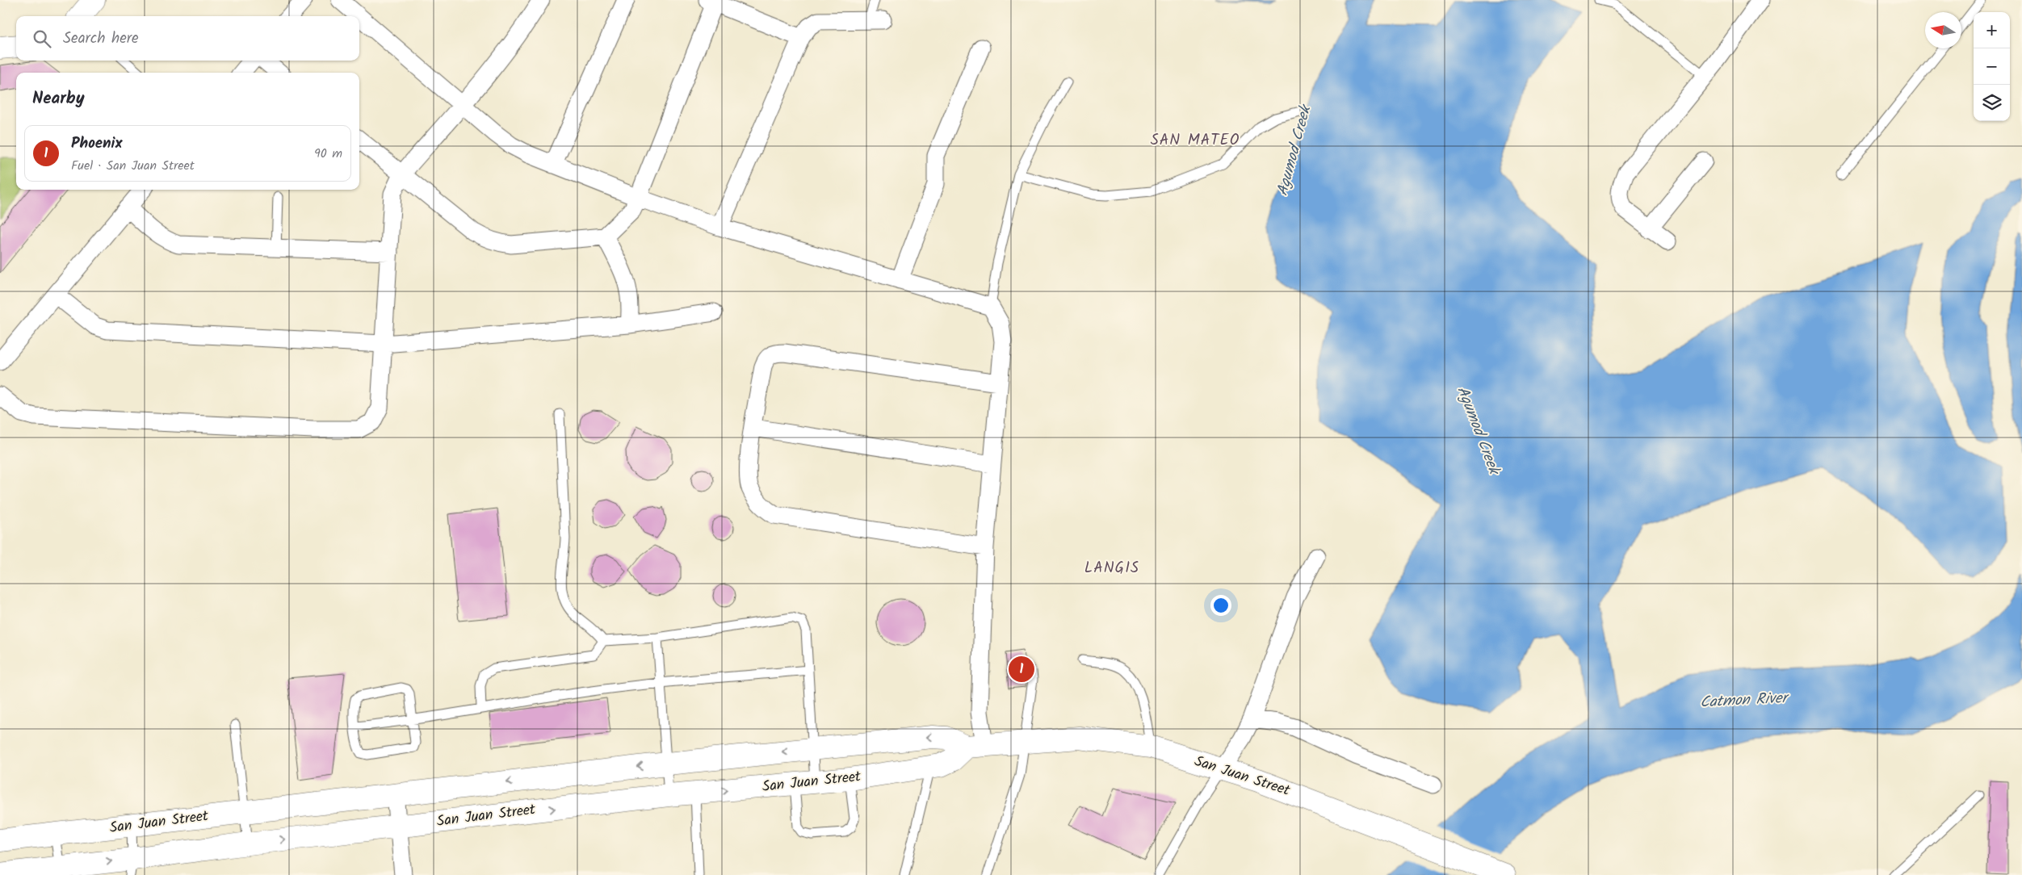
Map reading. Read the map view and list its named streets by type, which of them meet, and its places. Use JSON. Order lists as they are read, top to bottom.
{
  "streets": {
    "main road": ["San Juan Street"]
  },
  "districts": ["SAN MATEO", "LANGIS"],
  "water": ["Agumod Creek", "Catmon River"],
  "north": "left",
  "page": {
    "map_buttons": ["+", "−"],
    "search": "Search here",
    "heading": "Nearby",
    "list": [
      {
        "mark": "1",
        "name": "Phoenix",
        "note": "Fuel · San Juan Street",
        "value": "90 m"
      }
    ],
    "pins": "1"
  }
}
